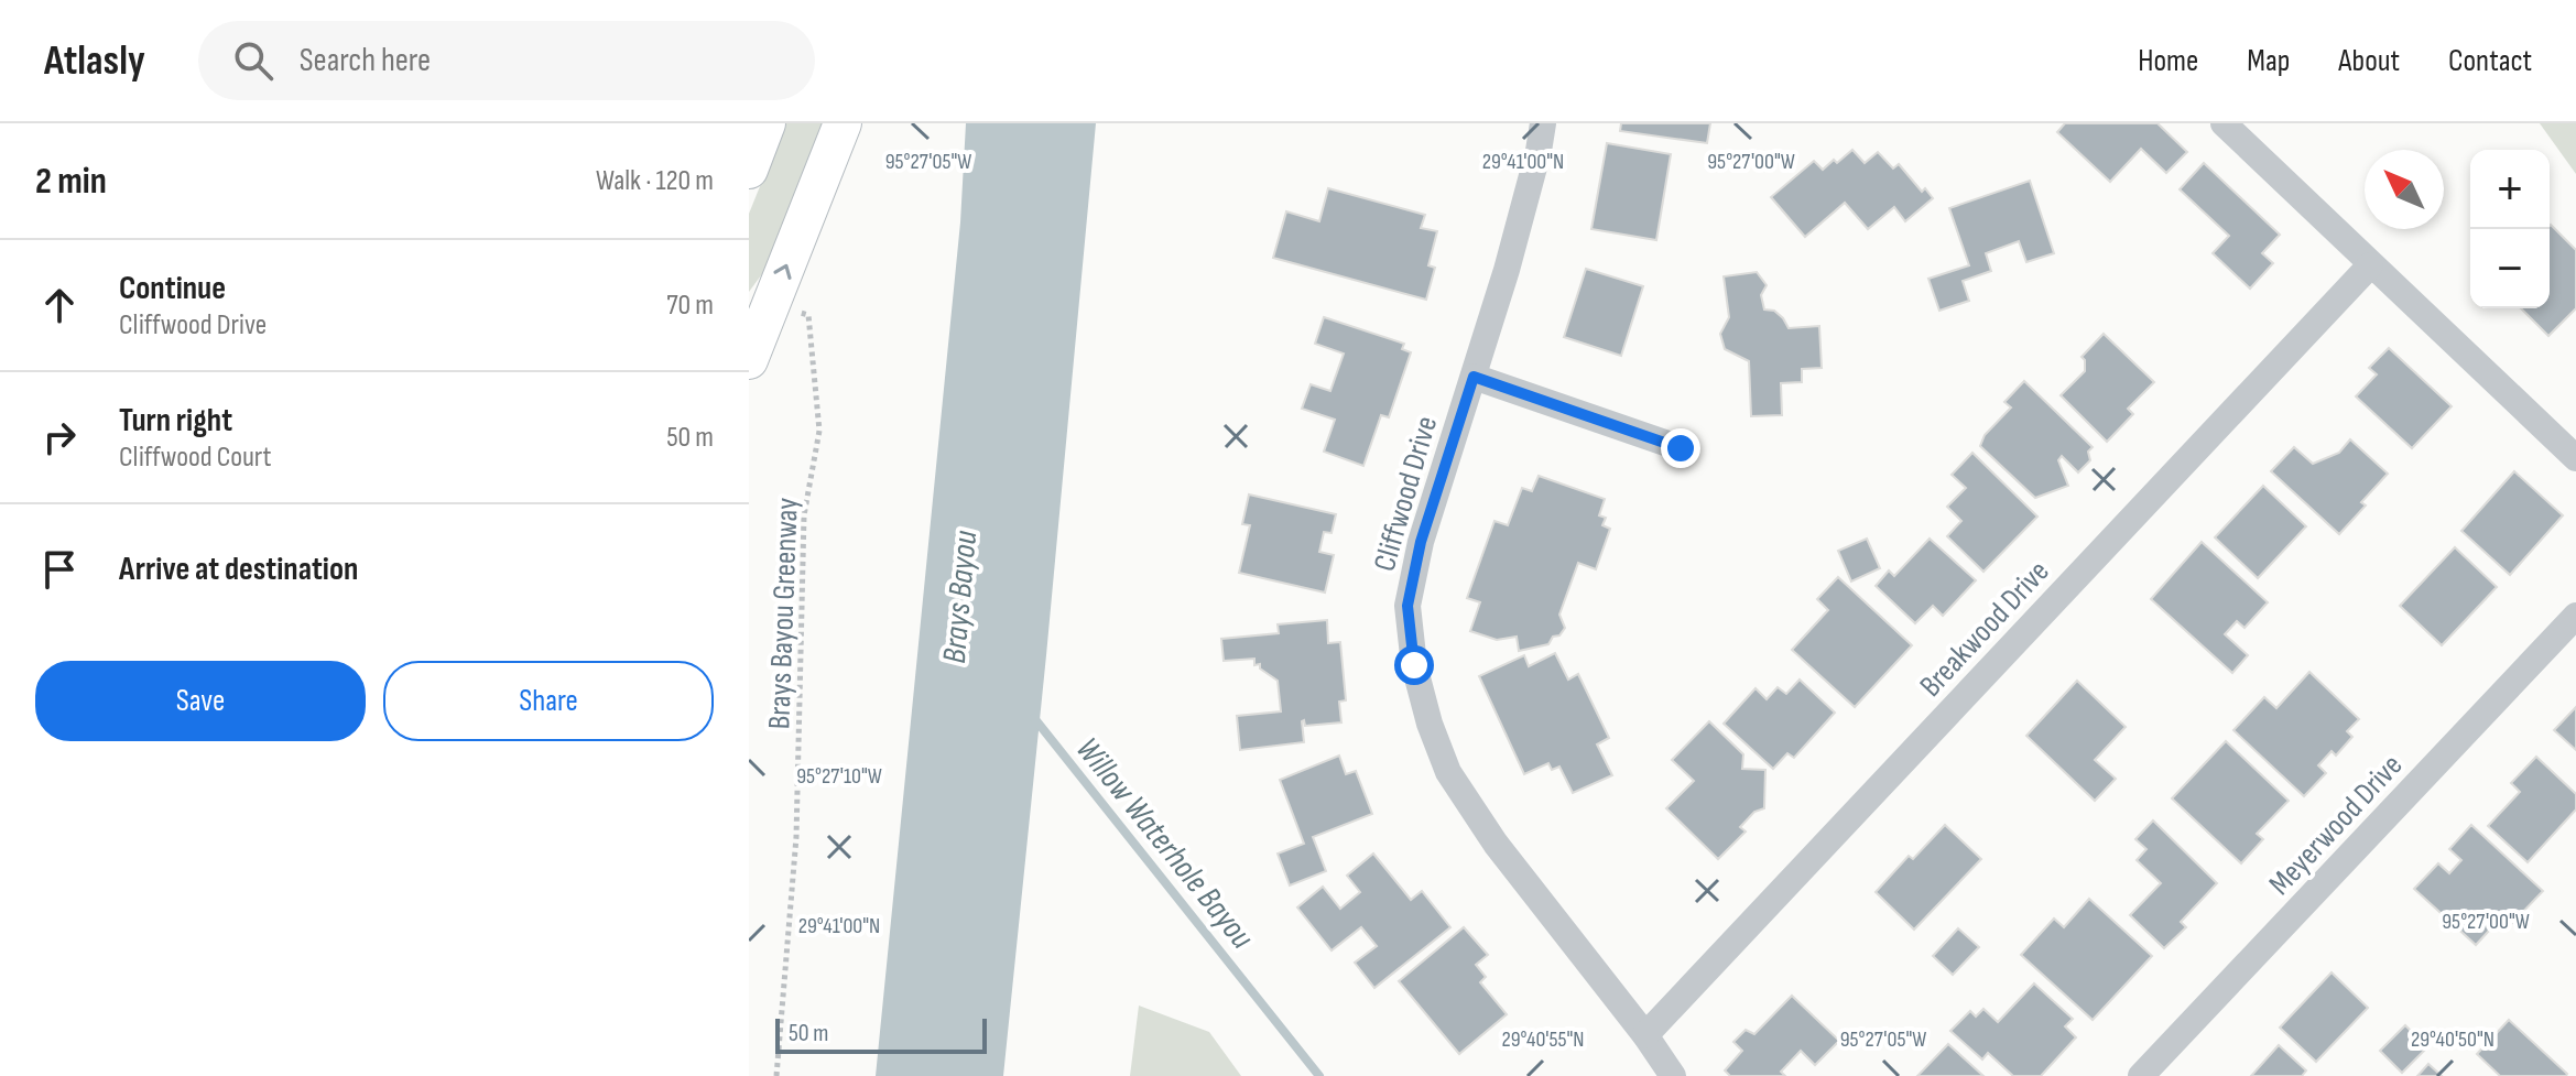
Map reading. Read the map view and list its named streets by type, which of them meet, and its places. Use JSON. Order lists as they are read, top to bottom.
{
  "streets": {
    "street": ["Cliffwood Drive", "Breakwood Drive", "Meyerwood Drive"],
    "path": ["Brays Bayou Greenway"]
  },
  "crossings": [
    ["Cliffwood Drive", "Breakwood Drive"]
  ],
  "water": ["Brays Bayou", "Willow Waterhole Bayou"],
  "scale_bar": "50 m",
  "north": "top left",
  "page": {
    "header": "Atlasly",
    "search": "Search here",
    "nav": [
      "Home",
      "Map",
      "About",
      "Contact"
    ],
    "heading": ["2 min", "Walk · 120 m"],
    "map_buttons": ["+", "−"],
    "list": [
      ["Continue", "Cliffwood Drive", "70 m"],
      ["Turn right", "Cliffwood Court", "50 m"],
      "Arrive at destination"
    ],
    "buttons": ["Save", "Share"],
    "scale": "50 m"
  },
  "coordinates": [
    "95°27'05\"W",
    "95°27'00\"W",
    "29°41'00\"N",
    "95°27'10\"W",
    "29°40'55\"N",
    "29°40'50\"N"
  ]
}
